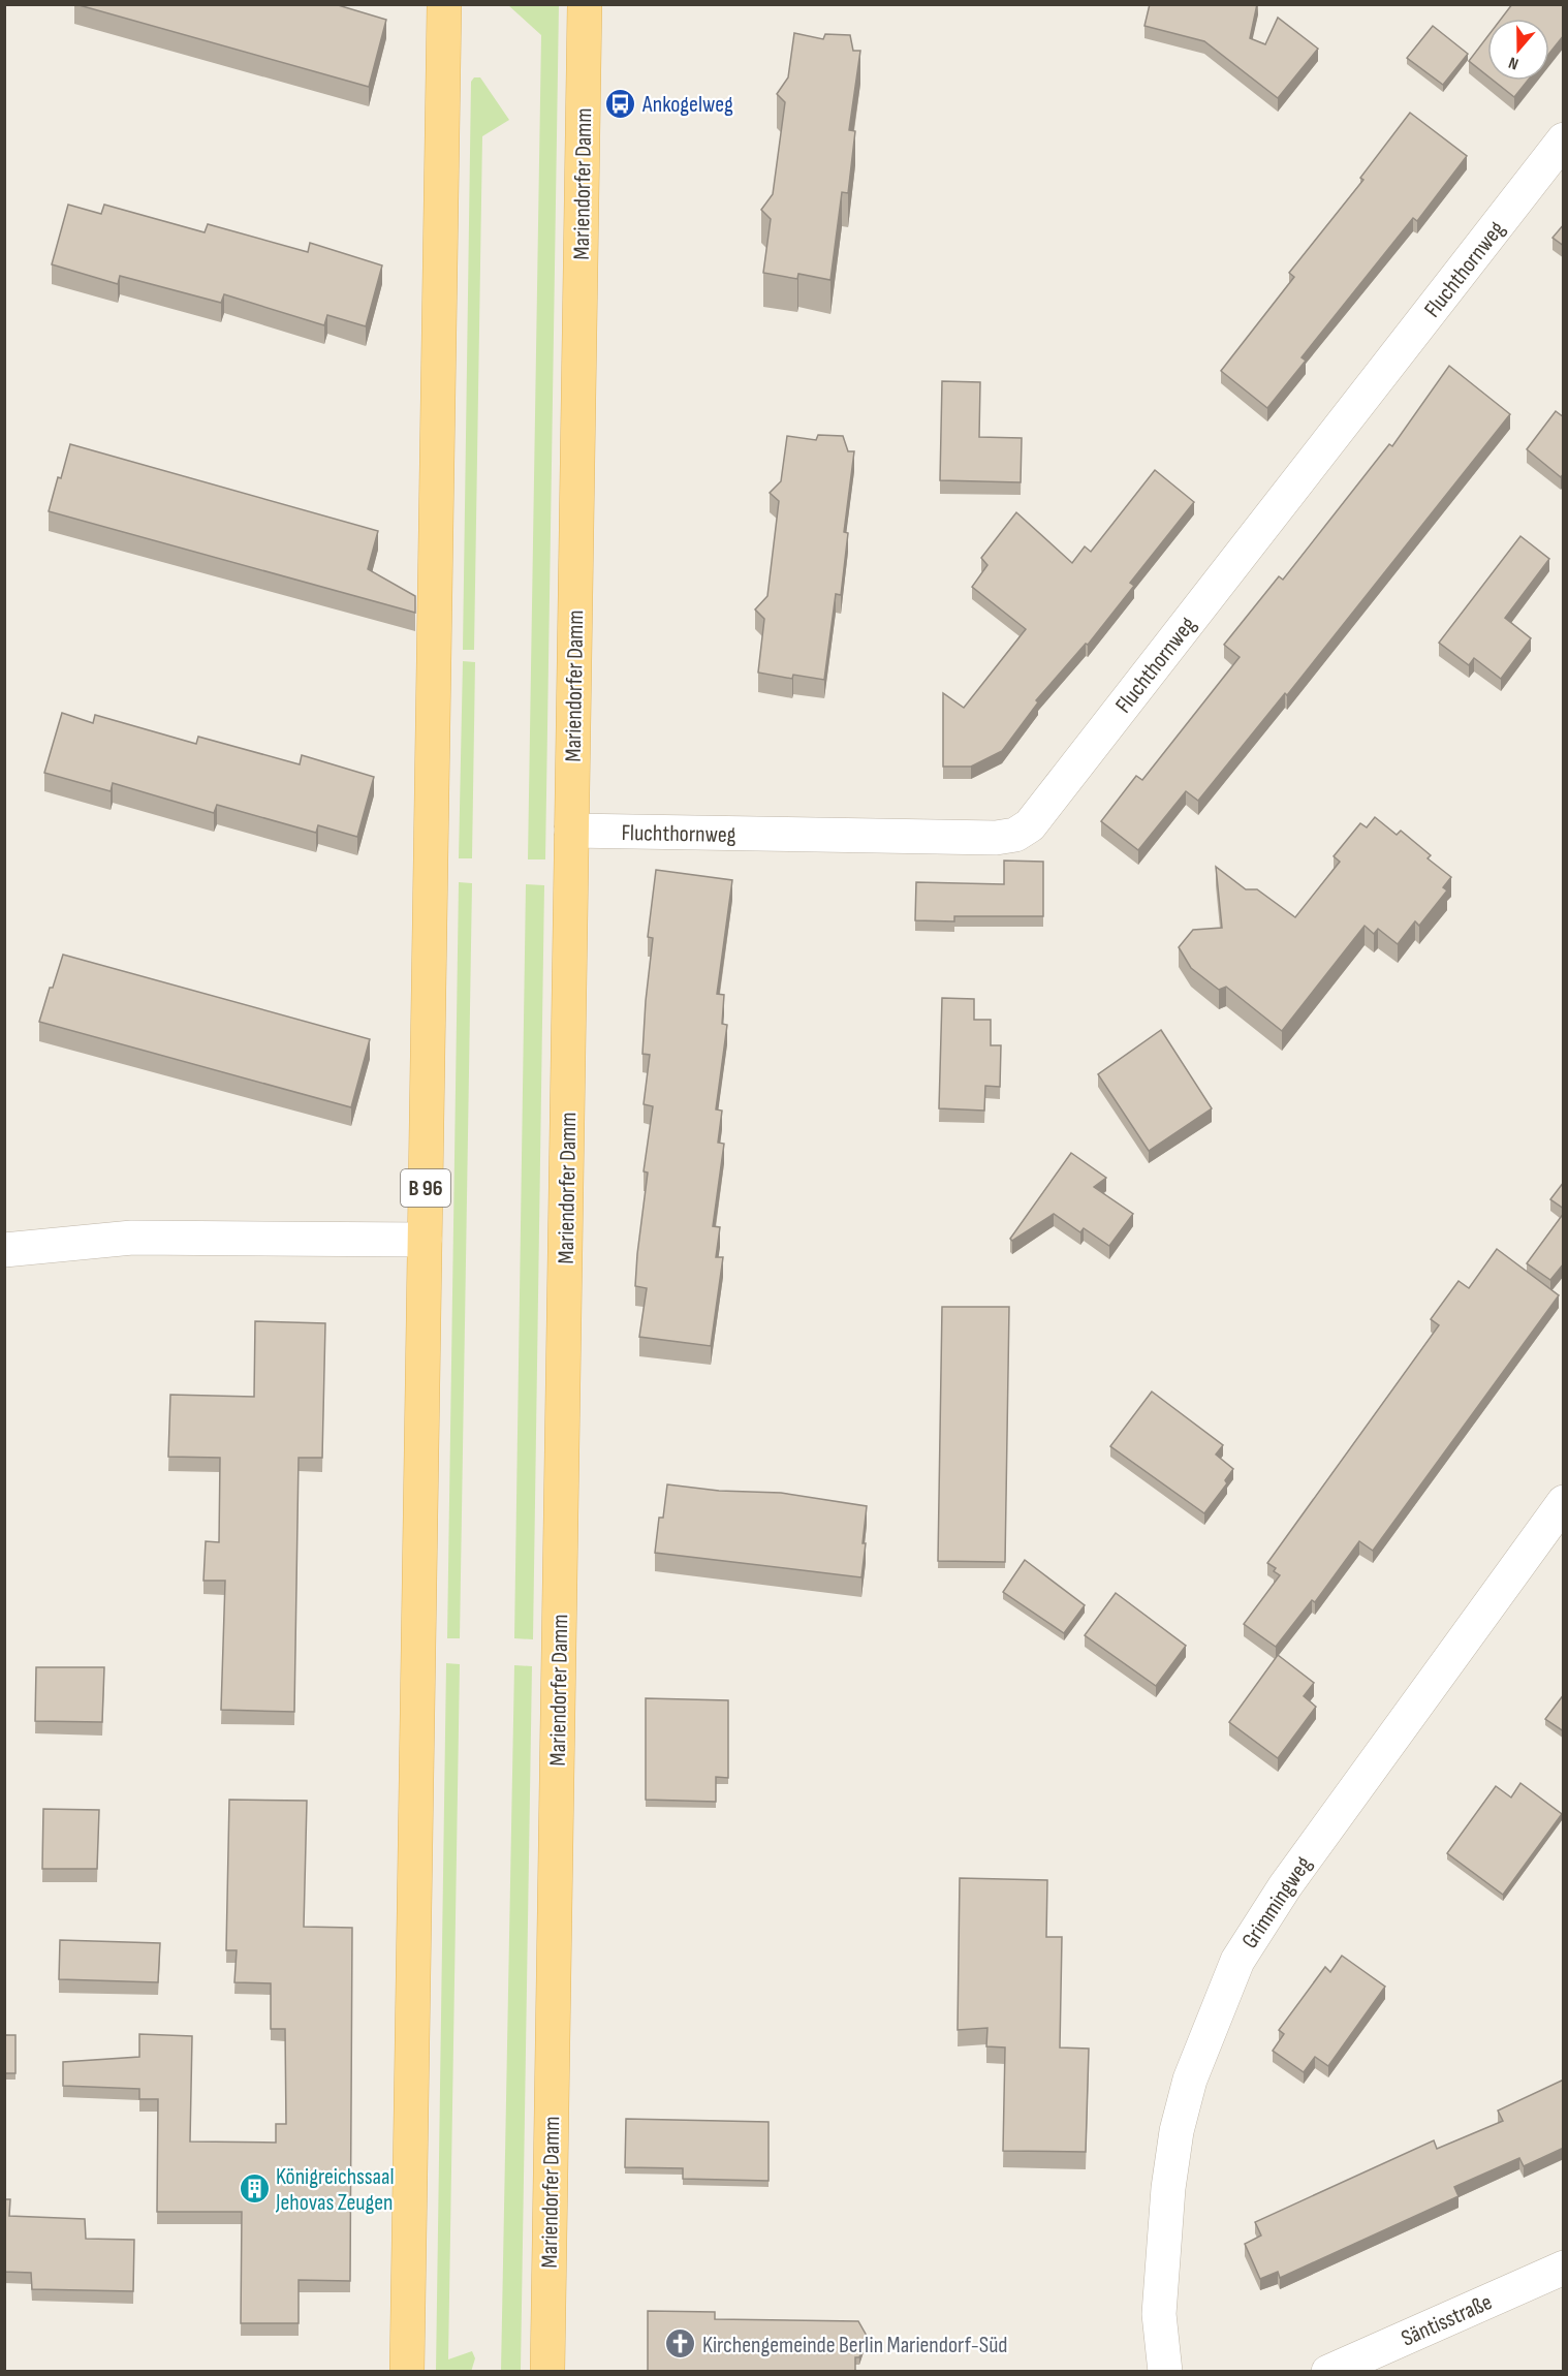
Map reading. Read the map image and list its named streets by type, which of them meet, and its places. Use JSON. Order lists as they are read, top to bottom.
{
  "streets": {
    "main road": ["Mariendorfer Damm", "B 96"],
    "street": ["Fluchthornweg", "Grimmingweg", "Säntisstraße"]
  },
  "crossings": [
    ["Mariendorfer Damm", "Fluchthornweg"]
  ],
  "places": {
    "bus stop": ["Ankogelweg"],
    "building": ["Königreichssaal Jehovas Zeugen"],
    "church": ["Kirchengemeinde Berlin Mariendorf-Süd"]
  },
  "north": "bottom"
}
